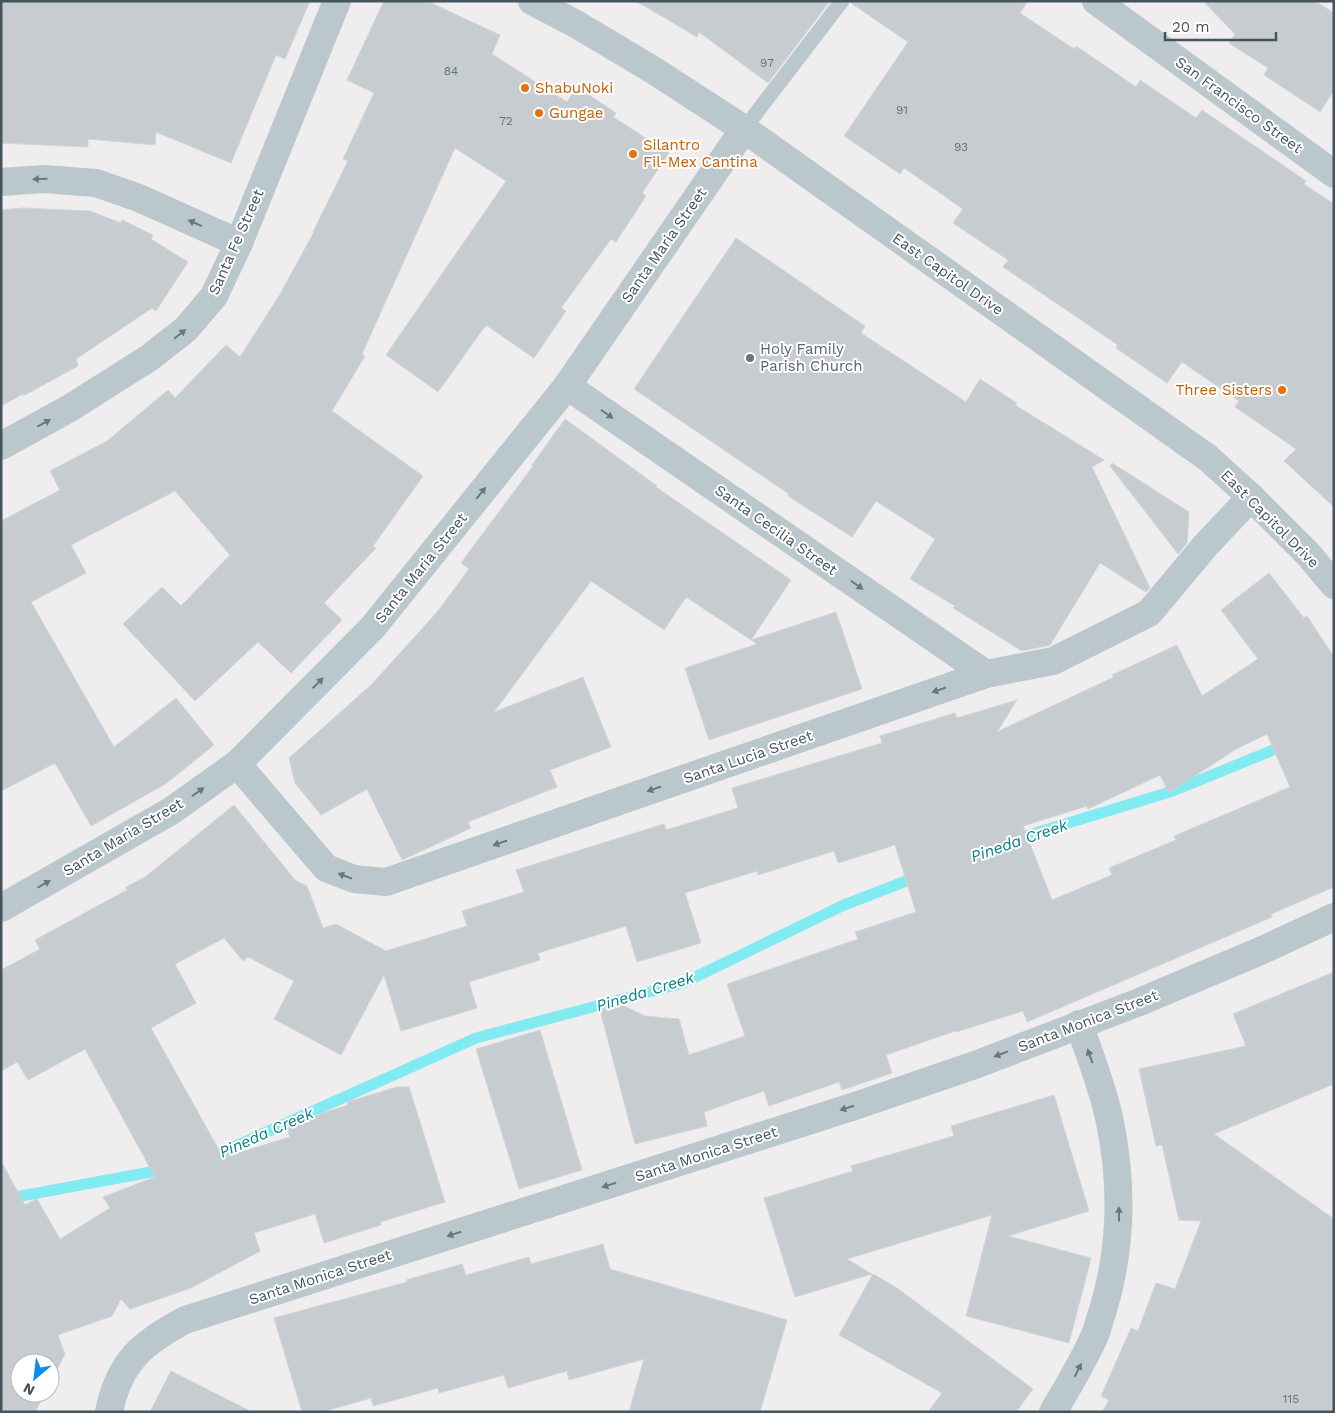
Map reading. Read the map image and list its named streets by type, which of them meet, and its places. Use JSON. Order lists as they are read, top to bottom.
{
  "streets": {
    "street": [
      "San Francisco Street",
      "Santa Fe Street",
      "Santa Maria Street",
      "East Capitol Drive",
      "Santa Cecilia Street",
      "Santa Lucia Street",
      "Santa Monica Street"
    ]
  },
  "crossings": [
    ["Santa Maria Street", "East Capitol Drive"],
    ["Santa Maria Street", "Santa Cecilia Street"],
    ["Santa Maria Street", "Santa Lucia Street"],
    ["East Capitol Drive", "Santa Lucia Street"],
    ["Santa Cecilia Street", "Santa Lucia Street"]
  ],
  "one_way": [
    "Santa Fe Street",
    "Santa Maria Street",
    "Santa Cecilia Street",
    "Santa Lucia Street",
    "Santa Monica Street"
  ],
  "water": ["Pineda Creek"],
  "places": [
    "ShabuNoki",
    "Gungae",
    "Silantro Fil-Mex Cantina",
    "Holy Family Parish Church",
    "Three Sisters"
  ],
  "house_numbers": [
    "97",
    "84",
    "91",
    "72",
    "93",
    "115"
  ],
  "scale_bar": "20 m",
  "north": "bottom left"
}
